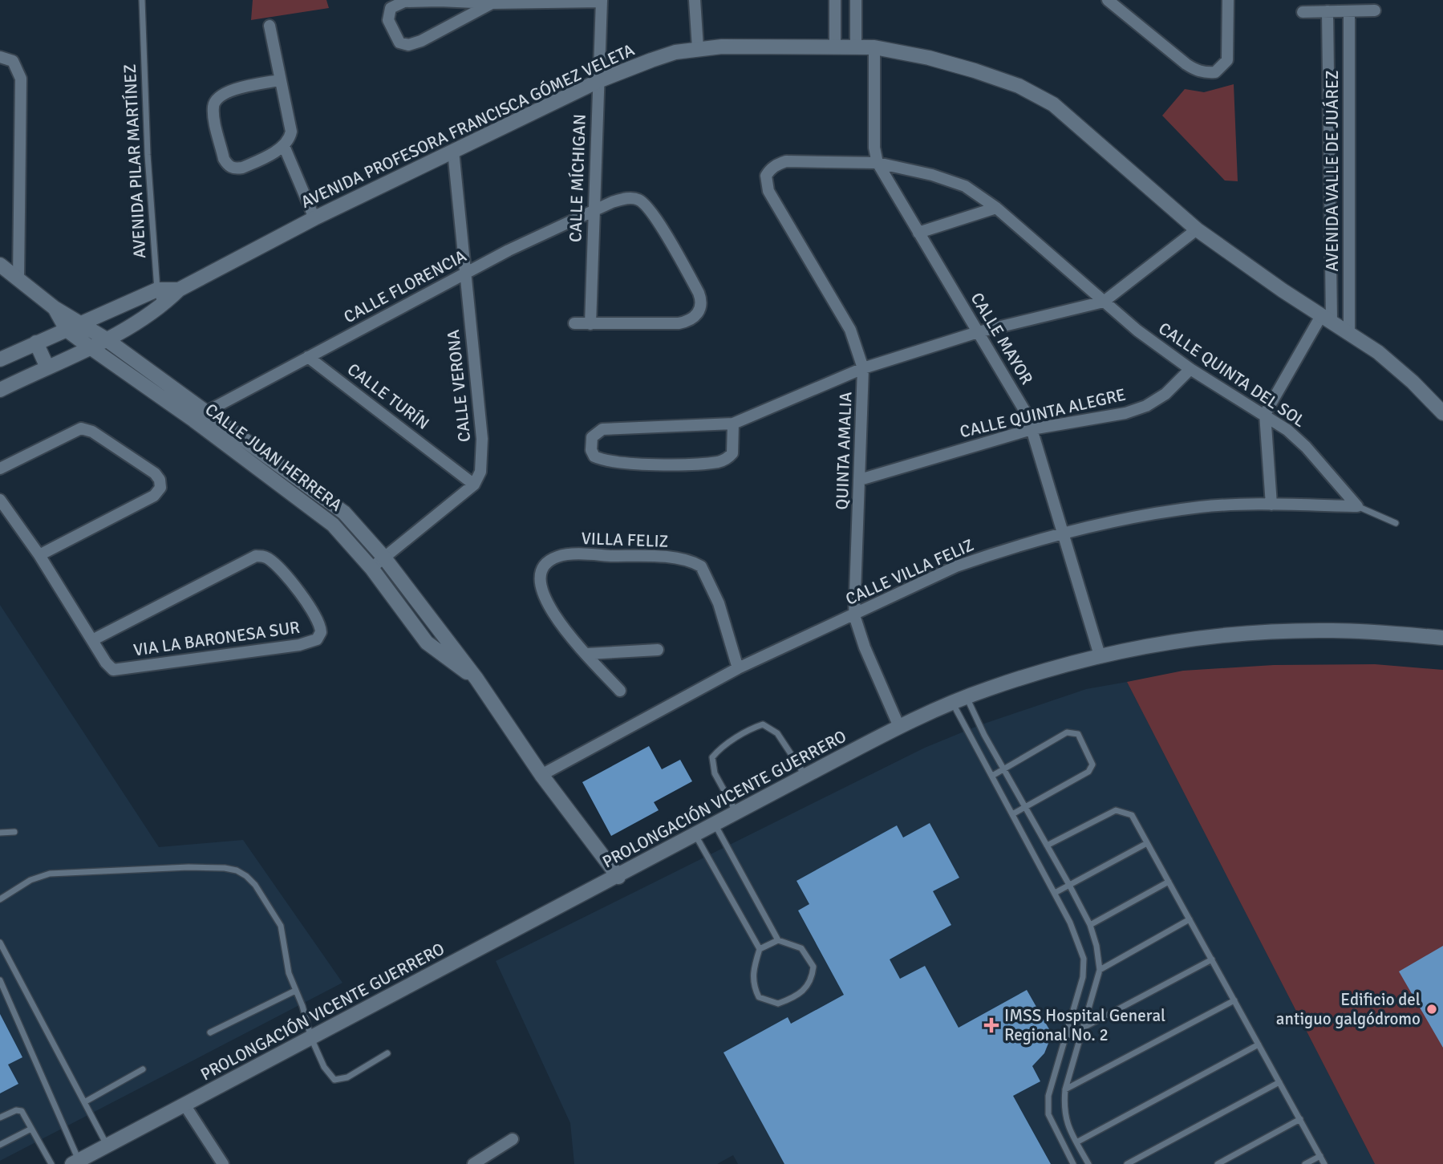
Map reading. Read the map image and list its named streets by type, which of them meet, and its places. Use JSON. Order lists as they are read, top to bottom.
{
  "streets": {
    "street": [
      "AVENIDA PROFESORA FRANCISCA GÓMEZ VELETA",
      "AVENIDA VALLE DE JUÁREZ",
      "CALLE MÍCHIGAN",
      "CALLE FLORENCIA",
      "CALLE MAYOR",
      "CALLE QUINTA DEL SOL",
      "CALLE VERONA",
      "CALLE TURÍN",
      "CALLE QUINTA ALEGRE",
      "QUINTA AMALIA",
      "CALLE JUAN HERRERA",
      "VILLA FELIZ",
      "CALLE VILLA FELIZ",
      "VIA LA BARONESA SUR",
      "PROLONGACIÓN VICENTE GUERRERO"
    ],
    "lane": ["AVENIDA PILAR MARTÍNEZ"]
  },
  "crossings": [
    ["AVENIDA PROFESORA FRANCISCA GÓMEZ VELETA", "AVENIDA PILAR MARTÍNEZ"],
    ["AVENIDA PROFESORA FRANCISCA GÓMEZ VELETA", "AVENIDA VALLE DE JUÁREZ"],
    ["AVENIDA PROFESORA FRANCISCA GÓMEZ VELETA", "CALLE MÍCHIGAN"],
    ["AVENIDA PROFESORA FRANCISCA GÓMEZ VELETA", "CALLE MAYOR"],
    ["AVENIDA PROFESORA FRANCISCA GÓMEZ VELETA", "CALLE VERONA"],
    ["AVENIDA PROFESORA FRANCISCA GÓMEZ VELETA", "CALLE JUAN HERRERA"],
    ["CALLE MÍCHIGAN", "CALLE FLORENCIA"],
    ["CALLE FLORENCIA", "CALLE VERONA"],
    ["CALLE FLORENCIA", "CALLE TURÍN"],
    ["CALLE FLORENCIA", "CALLE JUAN HERRERA"],
    ["CALLE MAYOR", "CALLE QUINTA DEL SOL"],
    ["CALLE MAYOR", "CALLE QUINTA ALEGRE"],
    ["CALLE MAYOR", "CALLE VILLA FELIZ"],
    ["CALLE MAYOR", "PROLONGACIÓN VICENTE GUERRERO"],
    ["CALLE QUINTA DEL SOL", "CALLE QUINTA ALEGRE"],
    ["CALLE QUINTA DEL SOL", "QUINTA AMALIA"],
    ["CALLE QUINTA DEL SOL", "CALLE VILLA FELIZ"],
    ["CALLE VERONA", "CALLE TURÍN"],
    ["CALLE QUINTA ALEGRE", "QUINTA AMALIA"],
    ["QUINTA AMALIA", "CALLE VILLA FELIZ"],
    ["QUINTA AMALIA", "PROLONGACIÓN VICENTE GUERRERO"],
    ["CALLE JUAN HERRERA", "CALLE VILLA FELIZ"],
    ["CALLE JUAN HERRERA", "PROLONGACIÓN VICENTE GUERRERO"],
    ["VILLA FELIZ", "CALLE VILLA FELIZ"]
  ],
  "places": {
    "other": ["Edificio del antiguo galgódromo"],
    "health": ["IMSS Hospital General Regional No. 2"]
  }
}
